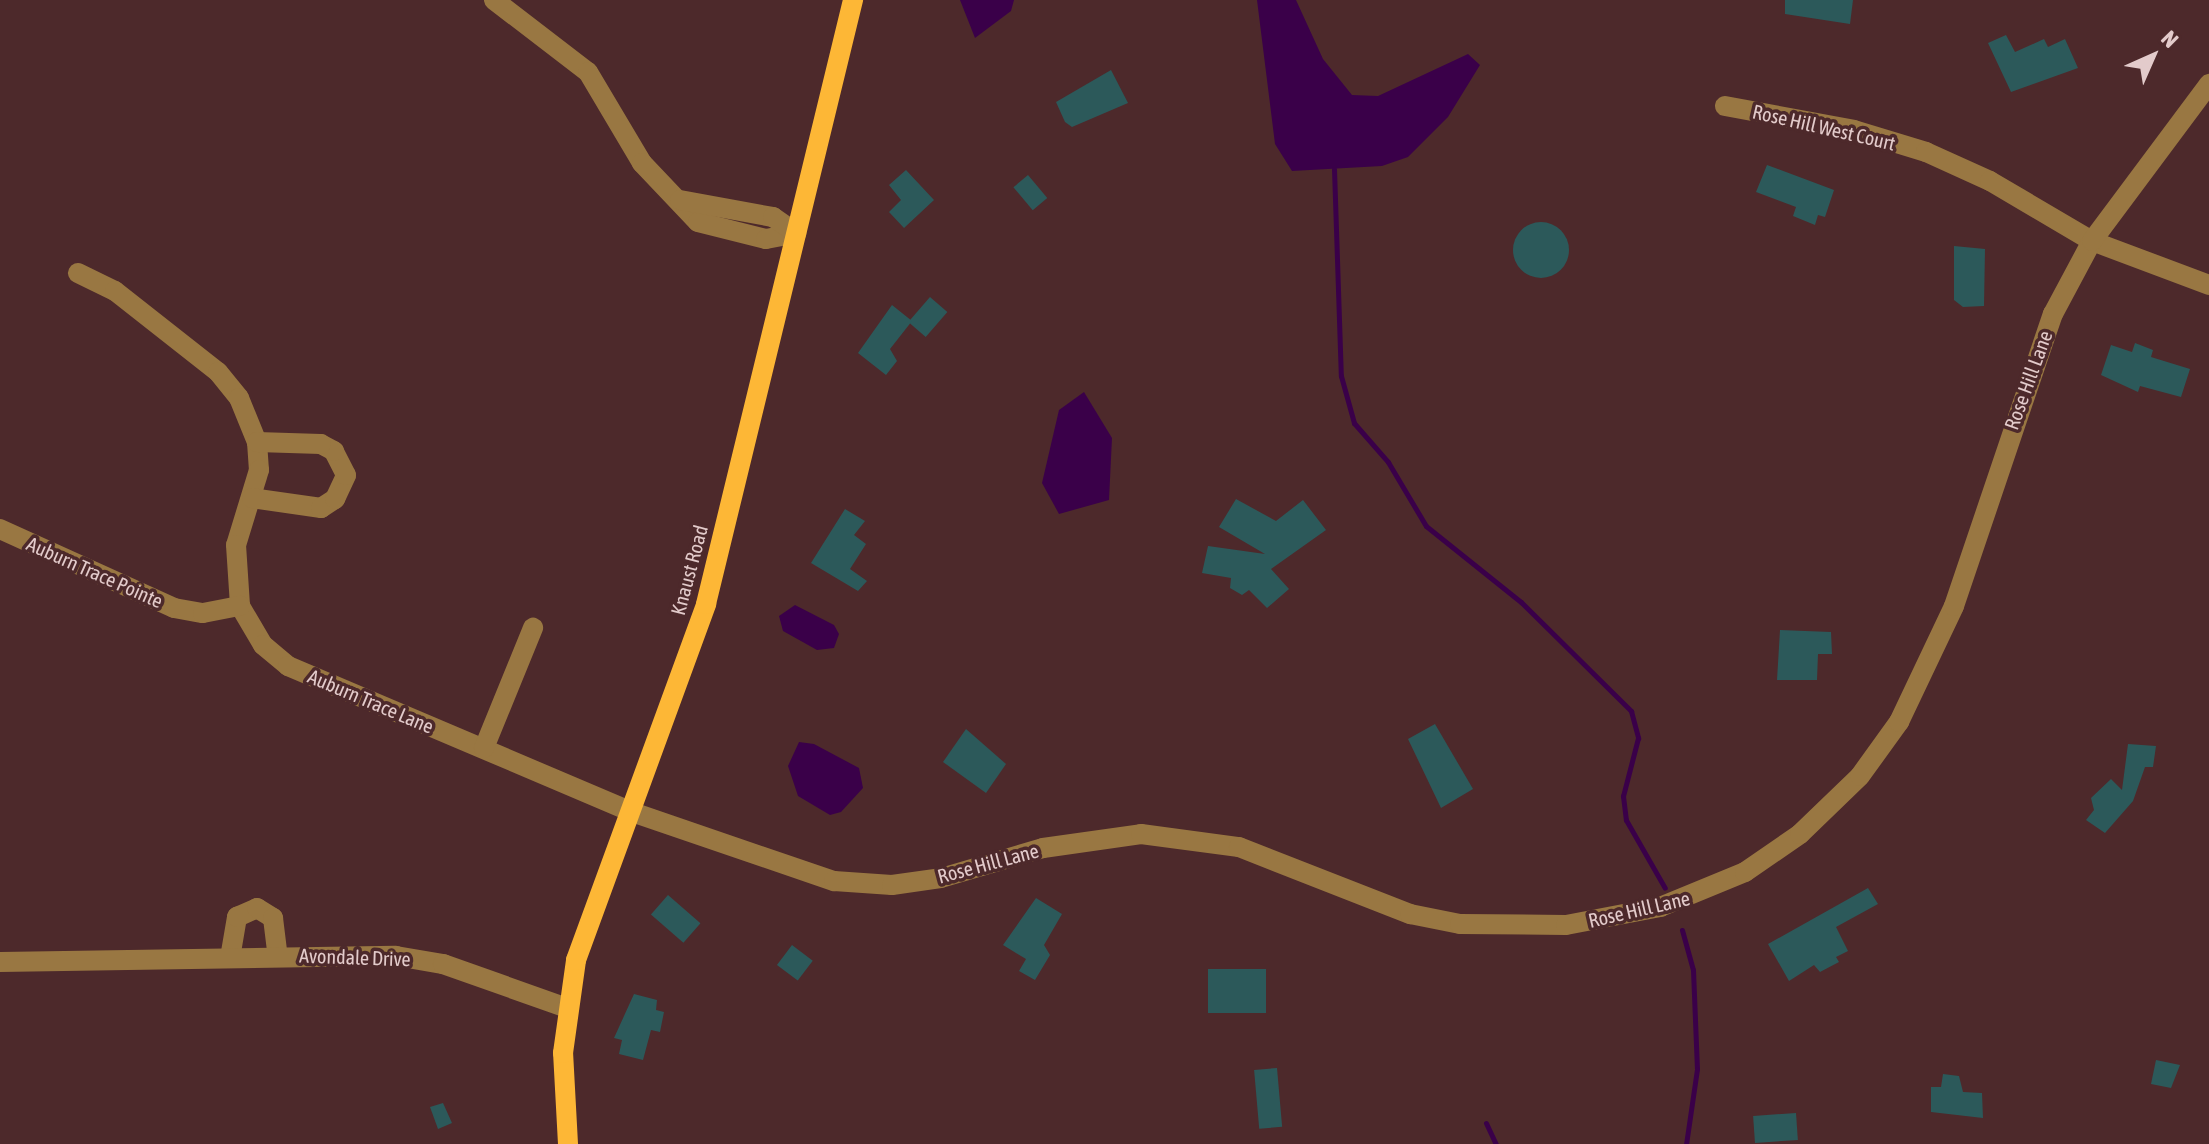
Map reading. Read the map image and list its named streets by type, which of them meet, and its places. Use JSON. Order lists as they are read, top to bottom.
{
  "streets": {
    "main road": ["Knaust Road"],
    "street": [
      "Rose Hill West Court",
      "Rose Hill Lane",
      "Auburn Trace Pointe",
      "Auburn Trace Lane",
      "Avondale Drive"
    ]
  },
  "crossings": [
    ["Rose Hill West Court", "Rose Hill Lane"],
    ["Rose Hill Lane", "Knaust Road"],
    ["Rose Hill Lane", "Auburn Trace Lane"],
    ["Knaust Road", "Auburn Trace Lane"],
    ["Knaust Road", "Avondale Drive"],
    ["Auburn Trace Pointe", "Auburn Trace Lane"]
  ],
  "north": "top right"
}
